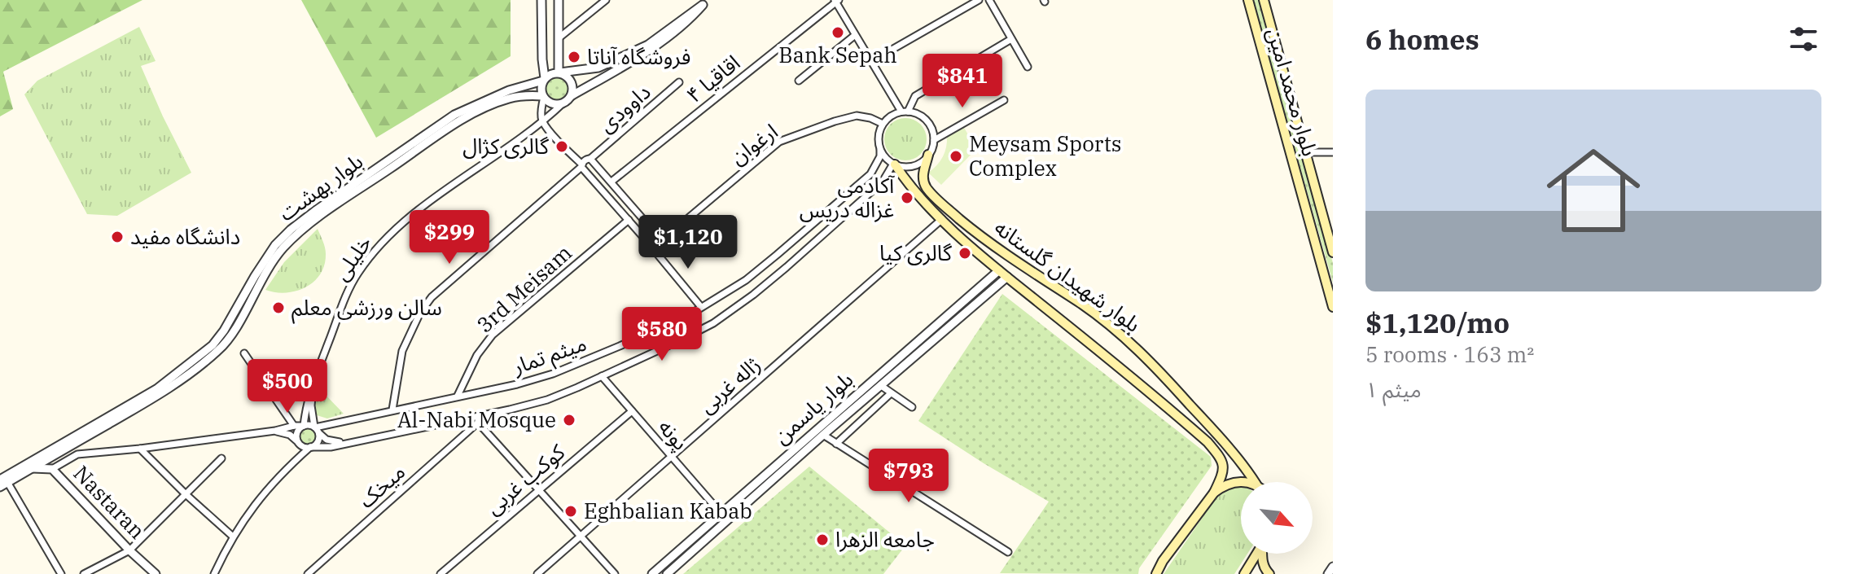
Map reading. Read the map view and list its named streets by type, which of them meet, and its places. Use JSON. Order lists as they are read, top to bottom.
{
  "streets": {
    "main road": ["بلوار محمد امین", "بلوار شهیدان گلستانه"],
    "street": [
      "اقاقیا ۴",
      "داوودی",
      "ارغوان",
      "بلوار بهشت",
      "خلیلی",
      "3rd Meisam",
      "میثم تمار",
      "ژاله غربی",
      "بلوار یاسمن",
      "پونه",
      "کوکب غربی",
      "میخک",
      "Nastaran"
    ]
  },
  "crossings": [
    ["داوودی", "میثم تمار"],
    ["ارغوان", "بلوار شهیدان گلستانه"],
    ["ارغوان", "میثم تمار"],
    ["بلوار بهشت", "خلیلی"],
    ["بلوار بهشت", "Nastaran"],
    ["بلوار شهیدان گلستانه", "میثم تمار"],
    ["بلوار شهیدان گلستانه", "ژاله غربی"],
    ["بلوار شهیدان گلستانه", "بلوار یاسمن"],
    ["3rd Meisam", "میثم تمار"],
    ["میثم تمار", "پونه"],
    ["میثم تمار", "میخک"],
    ["ژاله غربی", "پونه"],
    ["بلوار یاسمن", "پونه"],
    ["پونه", "کوکب غربی"]
  ],
  "places": [
    "Bank Sepah",
    "فروشگاه آناتا",
    "گالری کژال",
    "Meysam Sports Complex",
    "آکادمی غزاله دریس",
    "دانشگاه مفید",
    "گالری کیا",
    "سالن ورزشی معلم",
    "Al-Nabi Mosque",
    "Eghbalian Kabab",
    "جامعه الزهرا"
  ],
  "north": "bottom right",
  "page": {
    "heading": "6 homes",
    "price": [
      "$841",
      "$299",
      "$1,120",
      "$580",
      "$500",
      "$793"
    ],
    "list": [
      {
        "name": "$1,120/mo",
        "note": "5 rooms · 163 m² · میثم ۱"
      }
    ]
  }
}
